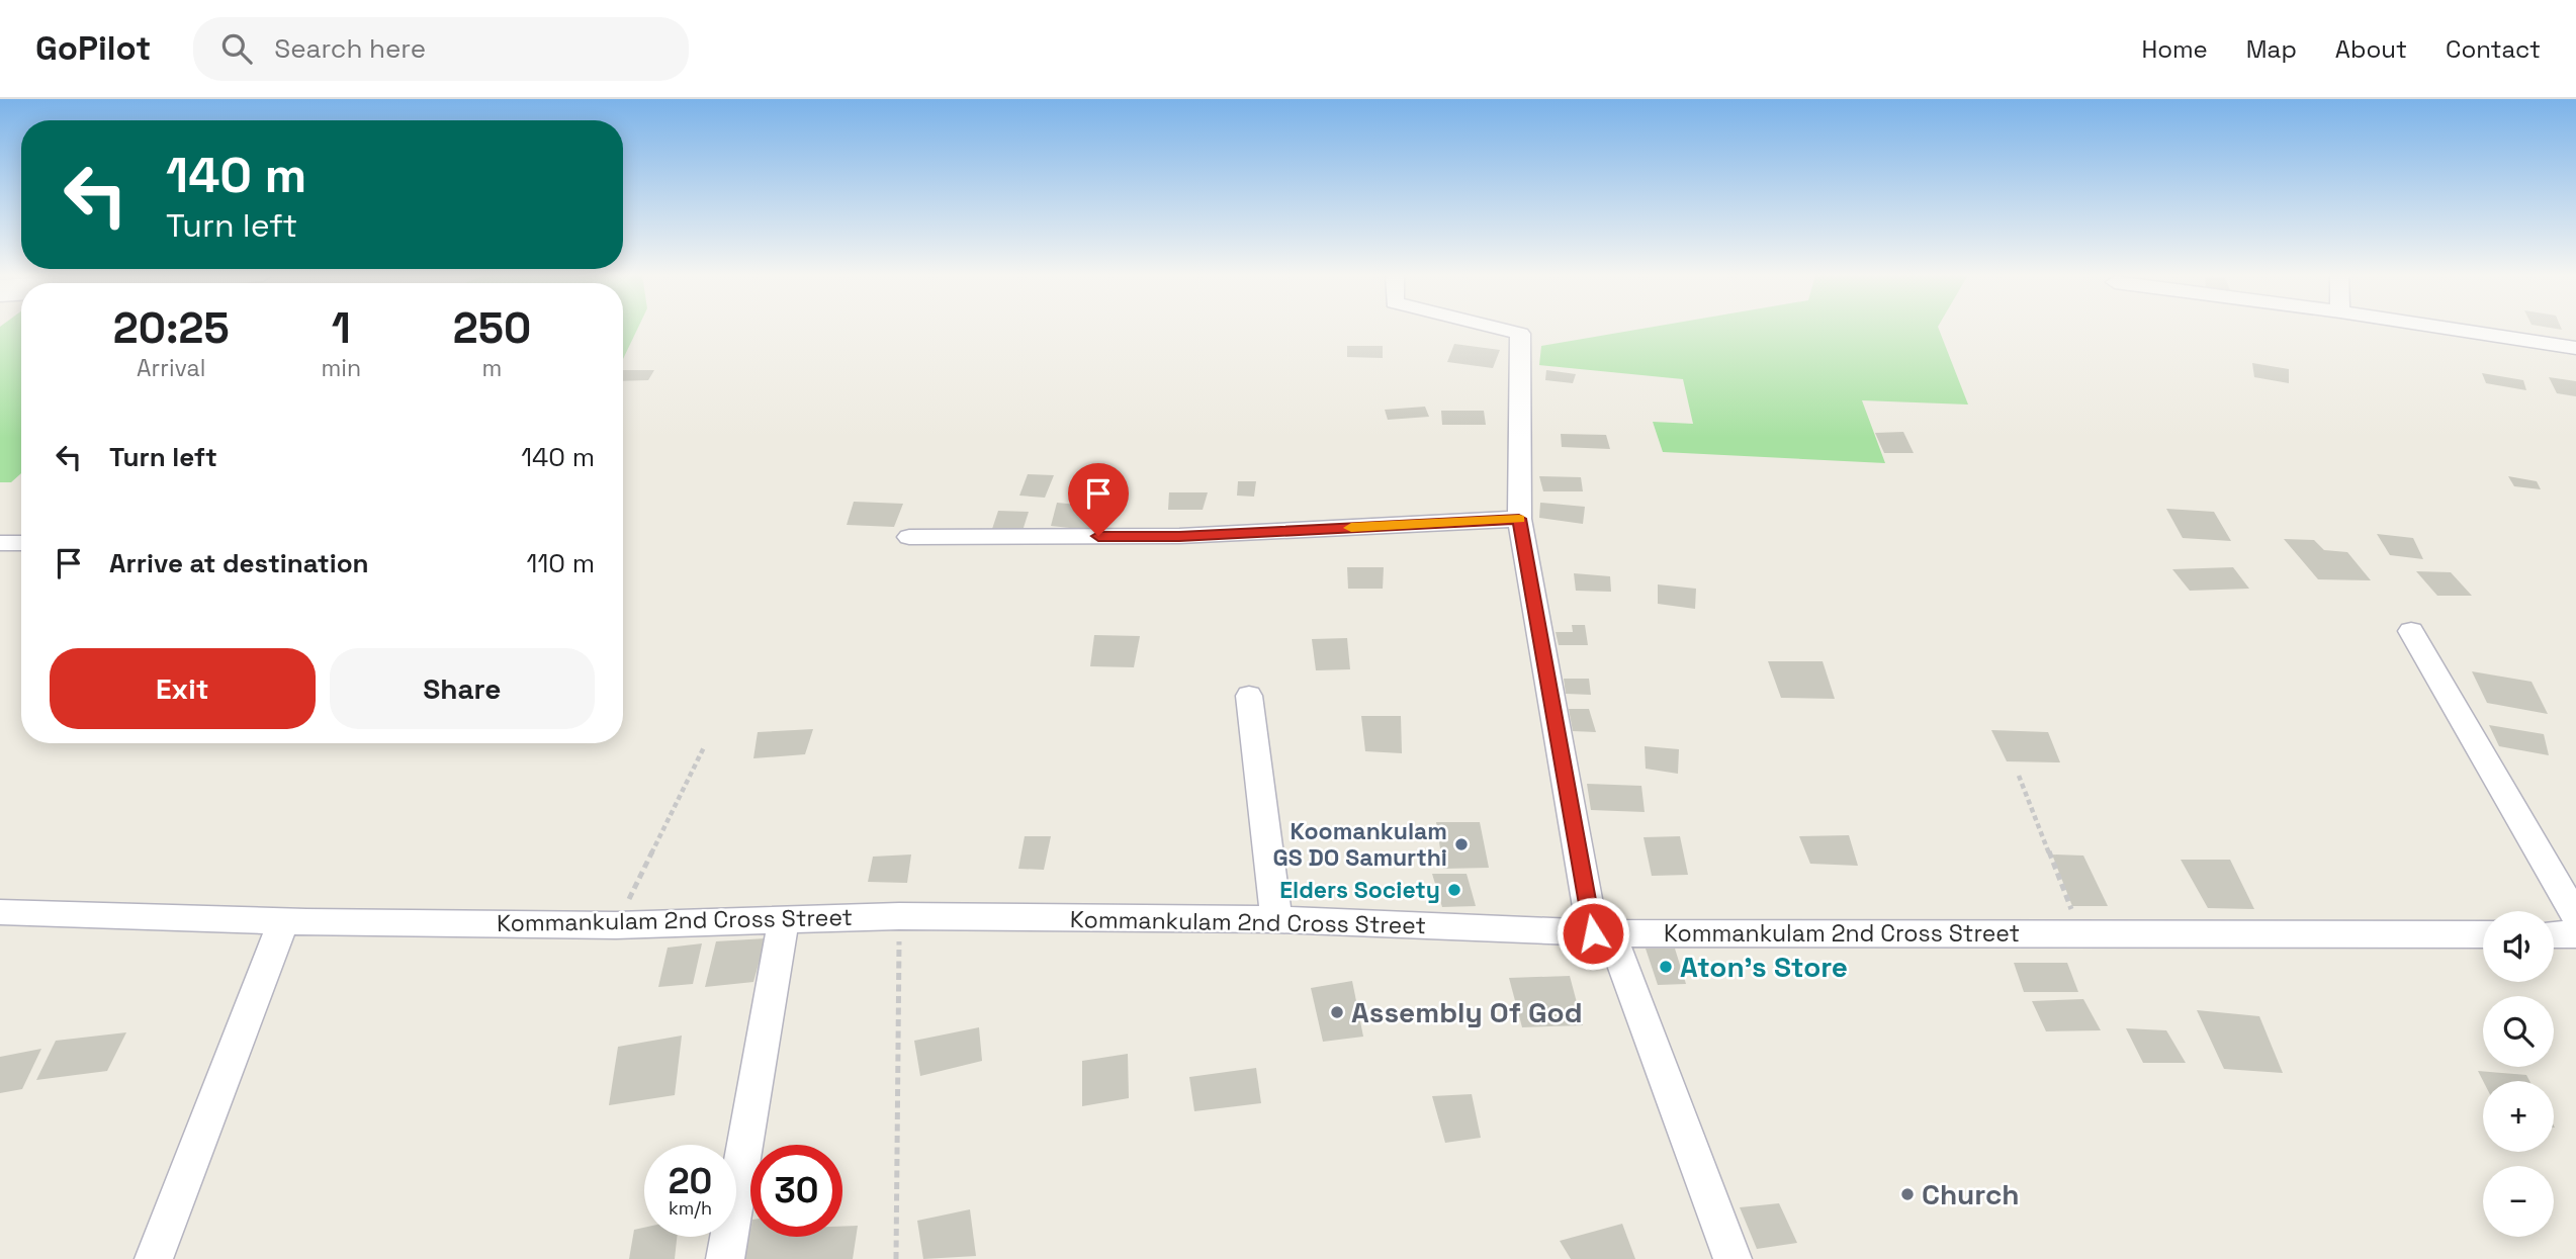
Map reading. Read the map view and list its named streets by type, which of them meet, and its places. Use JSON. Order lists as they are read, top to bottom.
{
  "streets": {
    "street": ["Kommankulam 2nd Cross Street"]
  },
  "places": [
    "Koomankulam GS DO Samurthi",
    "Elders Society",
    "Aton's Store",
    "Assembly Of God",
    "Church"
  ],
  "page": {
    "header": "GoPilot",
    "search": "Search here",
    "nav": [
      "Home",
      "Map",
      "About",
      "Contact"
    ],
    "turn": ["140 m", "Turn left"],
    "eta": [
      "20:25",
      "Arrival",
      "1",
      "min",
      "250",
      "m"
    ],
    "list": [
      {
        "name": "Turn left",
        "value": "140 m"
      },
      {
        "name": "Arrive at destination",
        "value": "110 m"
      }
    ],
    "buttons": ["Exit", "Share"],
    "map_buttons": ["+", "−"],
    "speed": "20 km/h",
    "limit": "30"
  }
}
